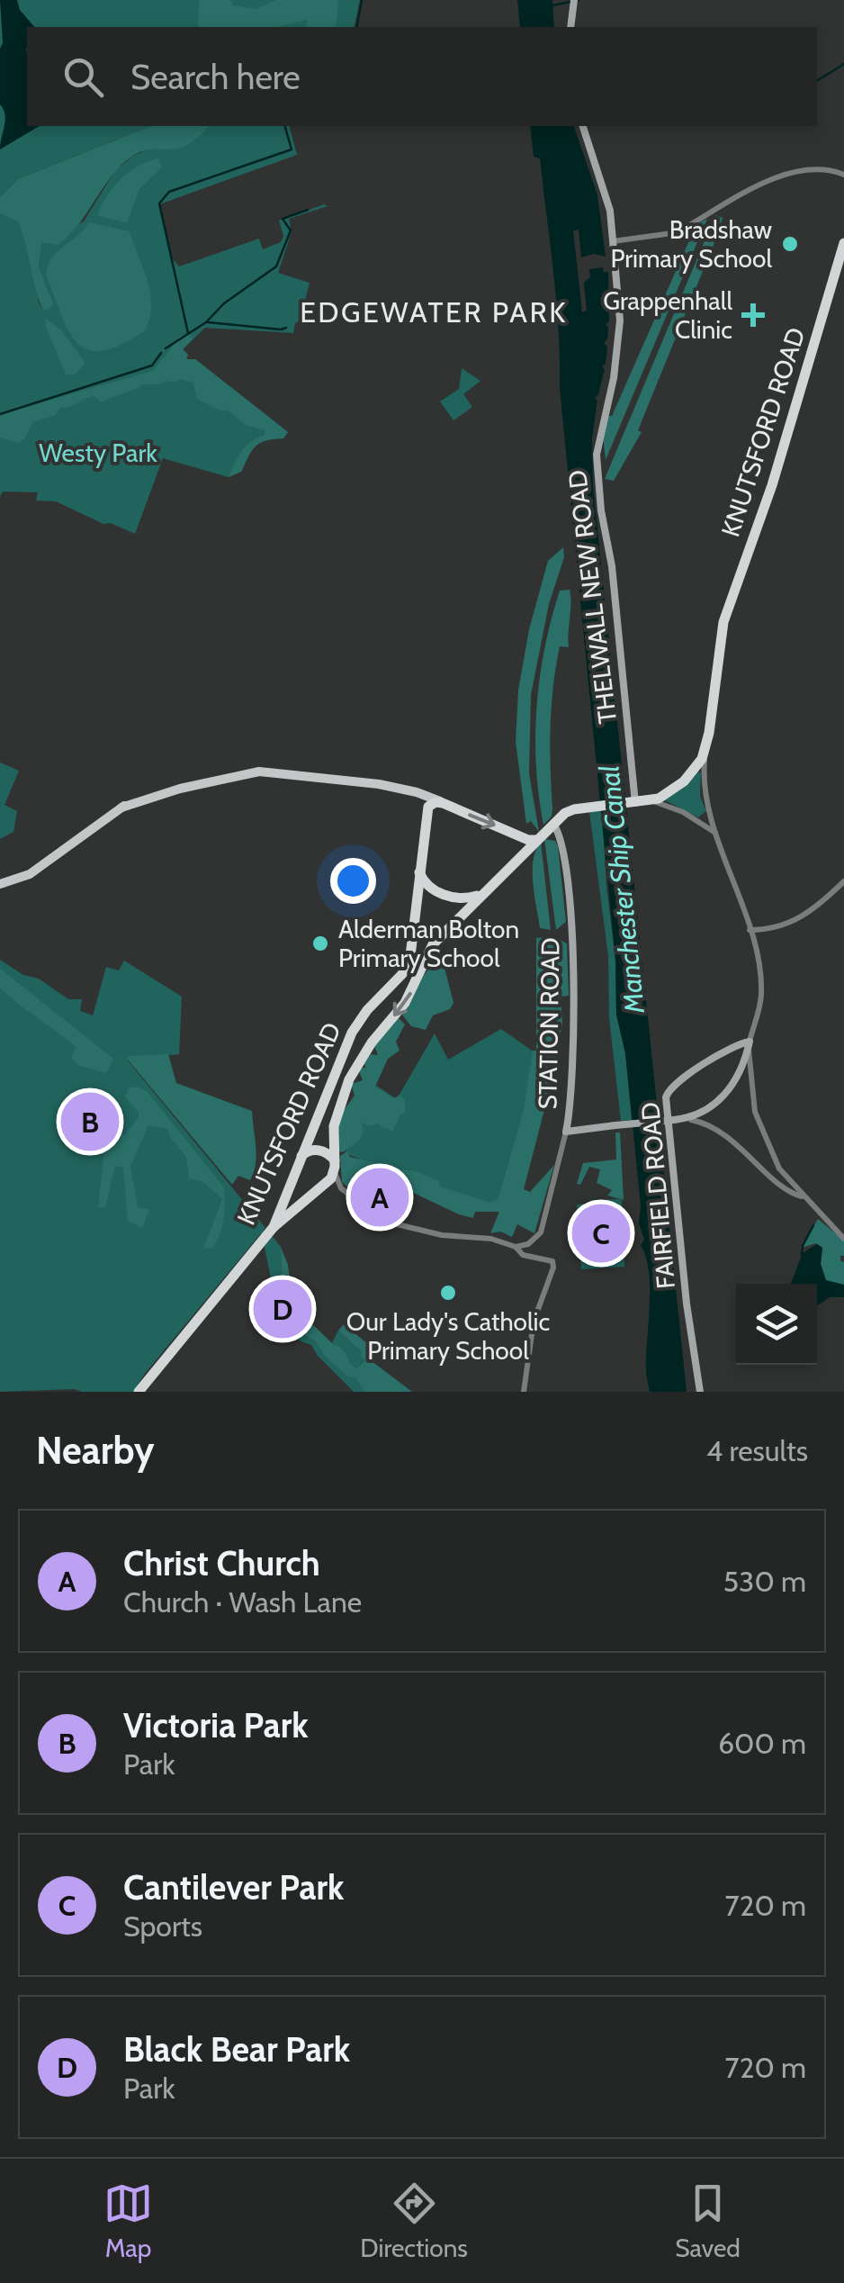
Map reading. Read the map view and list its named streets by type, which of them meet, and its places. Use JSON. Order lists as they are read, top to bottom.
{
  "streets": {
    "highway": ["KNUTSFORD ROAD"],
    "main road": ["THELWALL NEW ROAD", "STATION ROAD", "FAIRFIELD ROAD"]
  },
  "crossings": [
    ["KNUTSFORD ROAD", "THELWALL NEW ROAD"],
    ["KNUTSFORD ROAD", "STATION ROAD"]
  ],
  "districts": ["EDGEWATER PARK"],
  "water": ["Manchester Ship Canal"],
  "parks": ["Westy Park"],
  "places": {
    "other": ["Bradshaw Primary School", "Alderman Bolton Primary School", "Our Lady's Catholic Primary School"],
    "health": ["Grappenhall Clinic"]
  },
  "page": {
    "search": "Search here",
    "pins": [
      "B",
      "A",
      "C",
      "D"
    ],
    "heading": ["Nearby", "4 results"],
    "list": [
      {
        "mark": "A",
        "name": "Christ Church",
        "note": "Church · Wash Lane",
        "value": "530 m"
      },
      {
        "mark": "B",
        "name": "Victoria Park",
        "note": "Park",
        "value": "600 m"
      },
      {
        "mark": "C",
        "name": "Cantilever Park",
        "note": "Sports",
        "value": "720 m"
      },
      {
        "mark": "D",
        "name": "Black Bear Park",
        "note": "Park",
        "value": "720 m"
      }
    ],
    "nav": ["Map", "Directions", "Saved"]
  }
}
